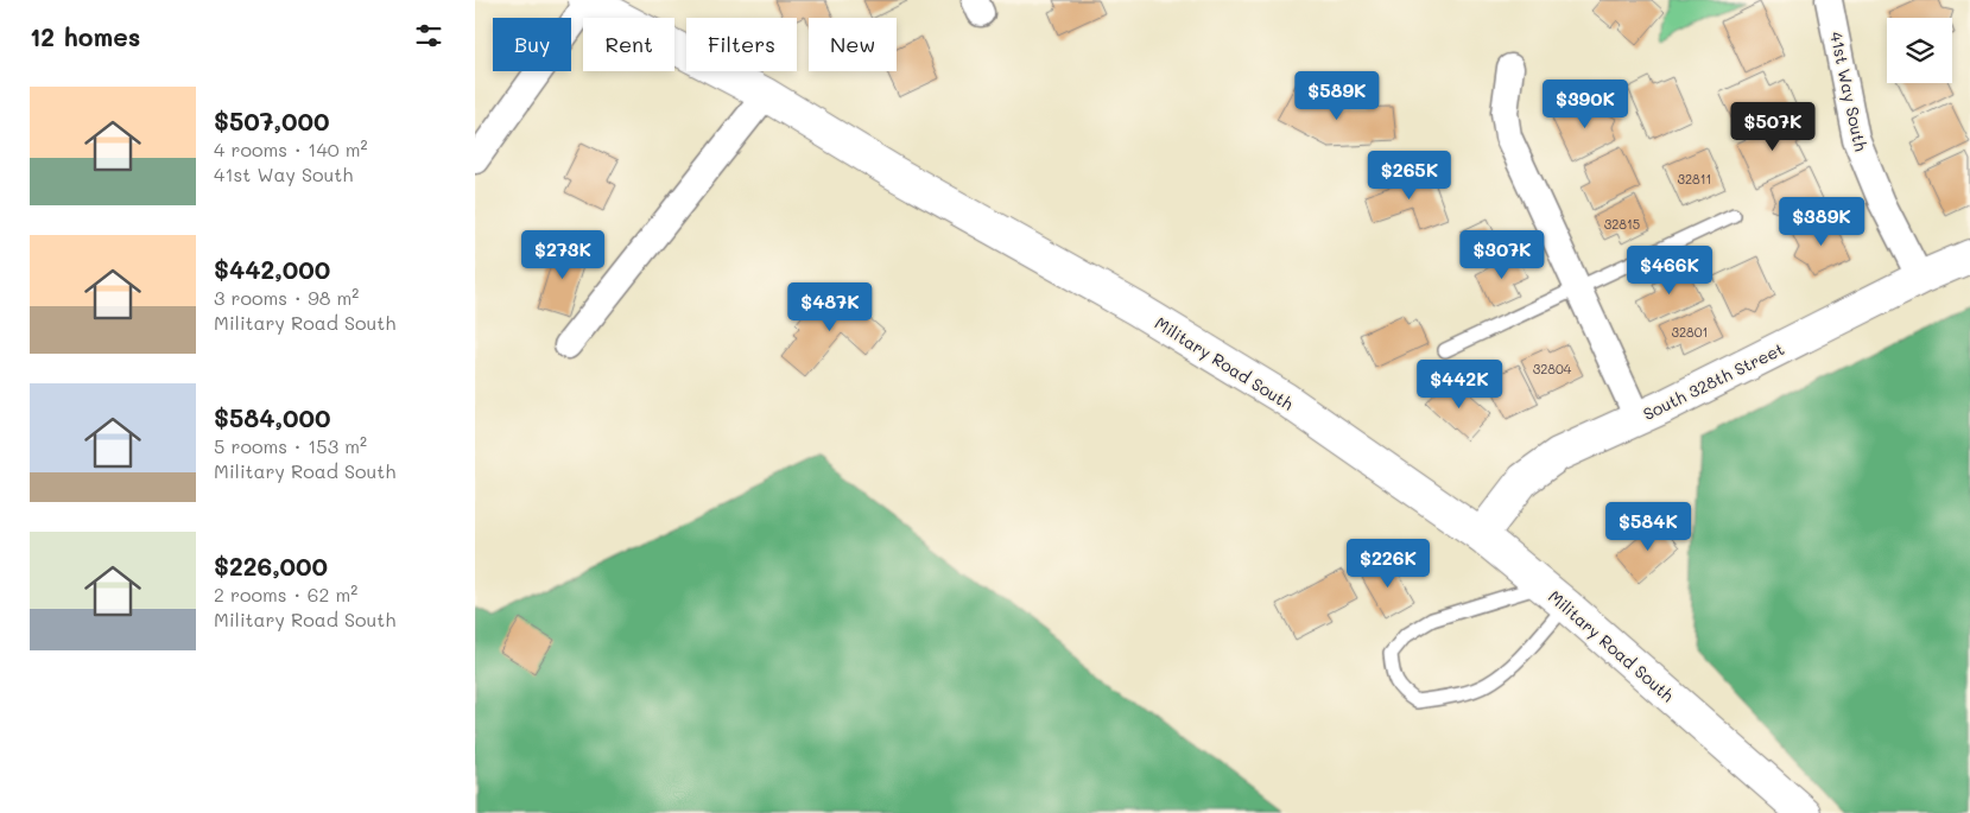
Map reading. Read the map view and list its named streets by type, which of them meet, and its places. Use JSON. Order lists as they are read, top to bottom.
{
  "streets": {
    "main road": ["Military Road South", "South 328th Street"],
    "street": ["41st Way South"]
  },
  "crossings": [
    ["41st Way South", "South 328th Street"],
    ["Military Road South", "South 328th Street"]
  ],
  "house_numbers": [
    "32811",
    "32815",
    "32801",
    "32804"
  ],
  "page": {
    "heading": "12 homes",
    "chip": [
      "Buy",
      "Rent",
      "Filters",
      "New"
    ],
    "list": [
      {
        "name": "$507,000",
        "note": "4 rooms · 140 m² · 41st Way South"
      },
      {
        "name": "$442,000",
        "note": "3 rooms · 98 m² · Military Road South"
      },
      {
        "name": "$584,000",
        "note": "5 rooms · 153 m² · Military Road South"
      },
      {
        "name": "$226,000",
        "note": "2 rooms · 62 m² · Military Road South"
      }
    ],
    "price": [
      "$589K",
      "$390K",
      "$507K",
      "$265K",
      "$389K",
      "$273K",
      "$307K",
      "$466K",
      "$487K",
      "$442K",
      "$584K",
      "$226K"
    ]
  }
}
